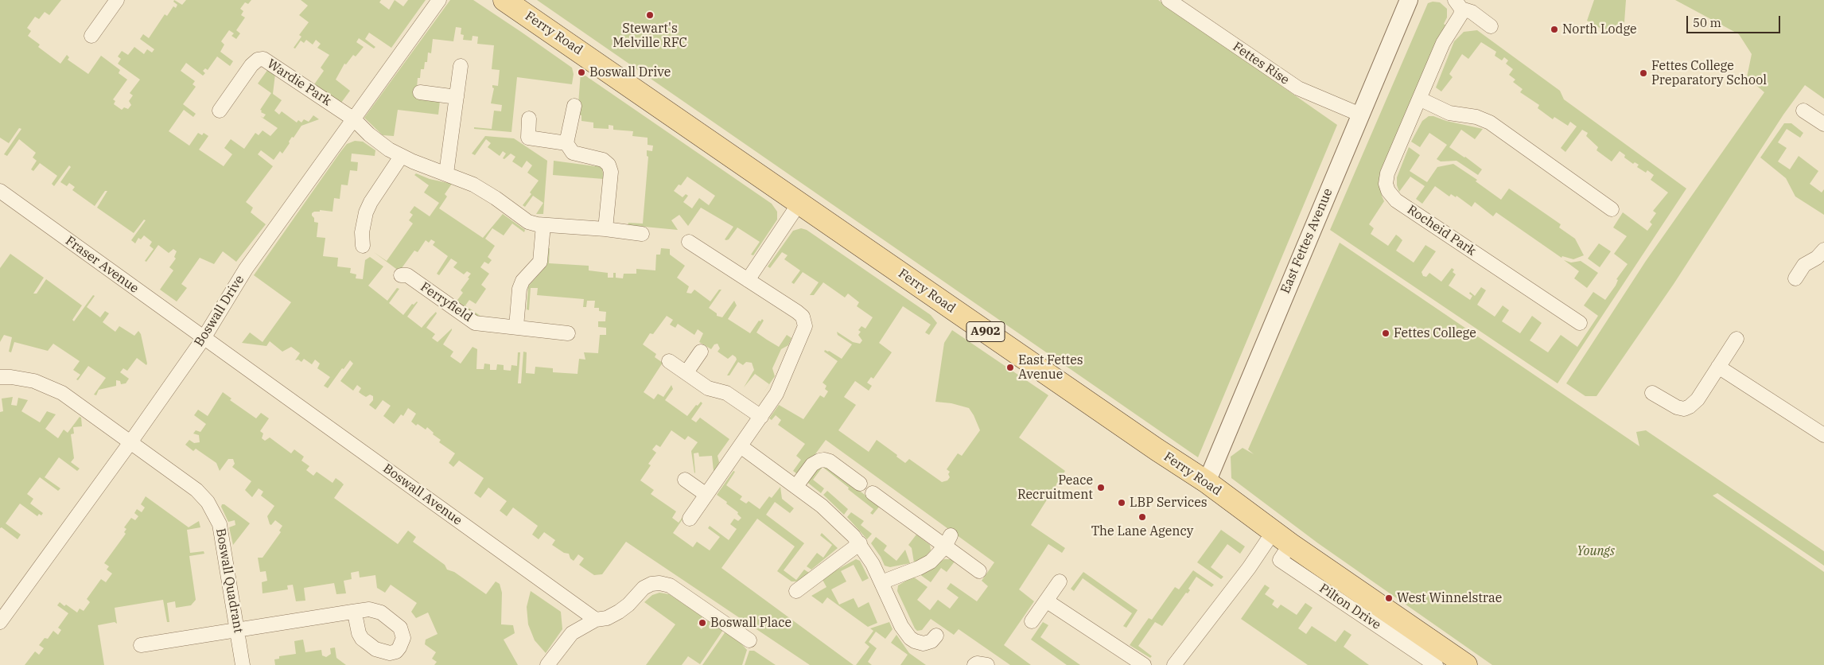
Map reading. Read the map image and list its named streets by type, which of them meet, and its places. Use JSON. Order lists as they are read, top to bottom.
{
  "streets": {
    "main road": ["Ferry Road", "A902"],
    "street": [
      "Fettes Rise",
      "Wardie Park",
      "Rocheid Park",
      "East Fettes Avenue",
      "Fraser Avenue",
      "Ferryfield",
      "Boswall Drive",
      "Boswall Avenue",
      "Boswall Quadrant",
      "Pilton Drive"
    ]
  },
  "crossings": [
    ["Ferry Road", "East Fettes Avenue"],
    ["Ferry Road", "Pilton Drive"],
    ["Fettes Rise", "East Fettes Avenue"],
    ["Wardie Park", "Boswall Drive"],
    ["Fraser Avenue", "Boswall Drive"],
    ["Fraser Avenue", "Boswall Avenue"],
    ["Boswall Drive", "Boswall Avenue"],
    ["Boswall Drive", "Boswall Quadrant"]
  ],
  "parks": ["Youngs"],
  "places": [
    "Stewart's Melville RFC",
    "North Lodge",
    "Boswall Drive",
    "Fettes College Preparatory School",
    "Fettes College",
    "East Fettes Avenue",
    "Peace Recruitment",
    "LBP Services",
    "The Lane Agency",
    "West Winnelstrae",
    "Boswall Place"
  ],
  "scale_bar": "50 m"
}
